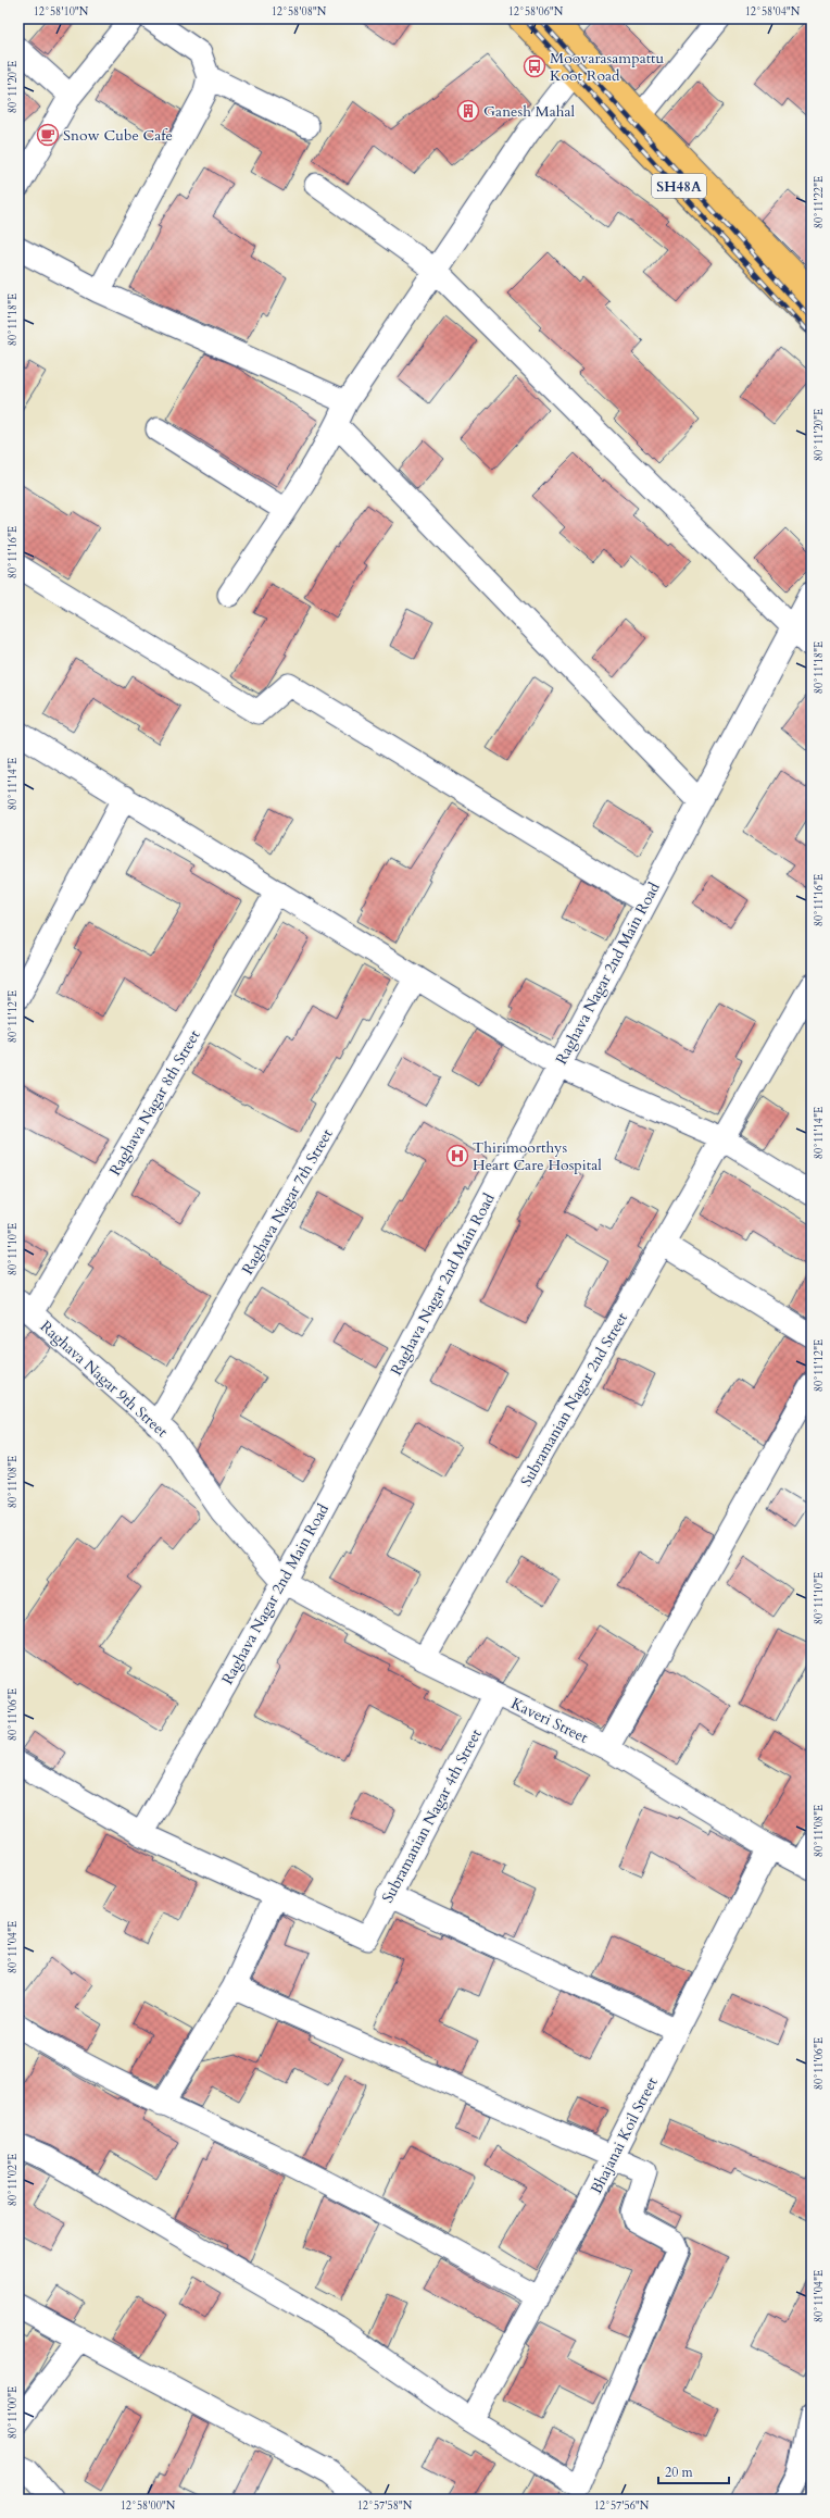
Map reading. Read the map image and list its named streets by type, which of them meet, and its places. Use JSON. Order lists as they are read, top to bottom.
{
  "streets": {
    "main road": ["SH48A"],
    "street": [
      "Raghava Nagar 2nd Main Road",
      "Raghava Nagar 8th Street",
      "Raghava Nagar 7th Street",
      "Raghava Nagar 9th Street",
      "Subramanian Nagar 2nd Street",
      "Kaveri Street",
      "Subramanian Nagar 4th Street",
      "Bhajanai Koil Street"
    ]
  },
  "crossings": [
    ["Raghava Nagar 2nd Main Road", "Raghava Nagar 9th Street"],
    ["Raghava Nagar 2nd Main Road", "Kaveri Street"],
    ["Raghava Nagar 8th Street", "Raghava Nagar 9th Street"],
    ["Raghava Nagar 7th Street", "Raghava Nagar 9th Street"],
    ["Raghava Nagar 9th Street", "Kaveri Street"],
    ["Subramanian Nagar 2nd Street", "Kaveri Street"],
    ["Kaveri Street", "Subramanian Nagar 4th Street"],
    ["Kaveri Street", "Bhajanai Koil Street"]
  ],
  "places": {
    "bus stop": ["Moovarasampattu Koot Road"],
    "building": ["Ganesh Mahal"],
    "cafe": ["Snow Cube Cafe"],
    "hospital": ["Thirimoorthys Heart Care Hospital"]
  },
  "scale_bar": "20 m",
  "coordinates": [
    "12°58'10\"N",
    "12°58'08\"N",
    "12°58'06\"N",
    "12°58'04\"N",
    "80°11'20\"E",
    "80°11'22\"E",
    "80°11'18\"E",
    "80°11'16\"E",
    "80°11'14\"E",
    "80°11'12\"E",
    "80°11'10\"E",
    "80°11'08\"E",
    "80°11'06\"E",
    "80°11'04\"E",
    "80°11'02\"E",
    "80°11'00\"E",
    "12°58'00\"N",
    "12°57'58\"N",
    "12°57'56\"N"
  ]
}
